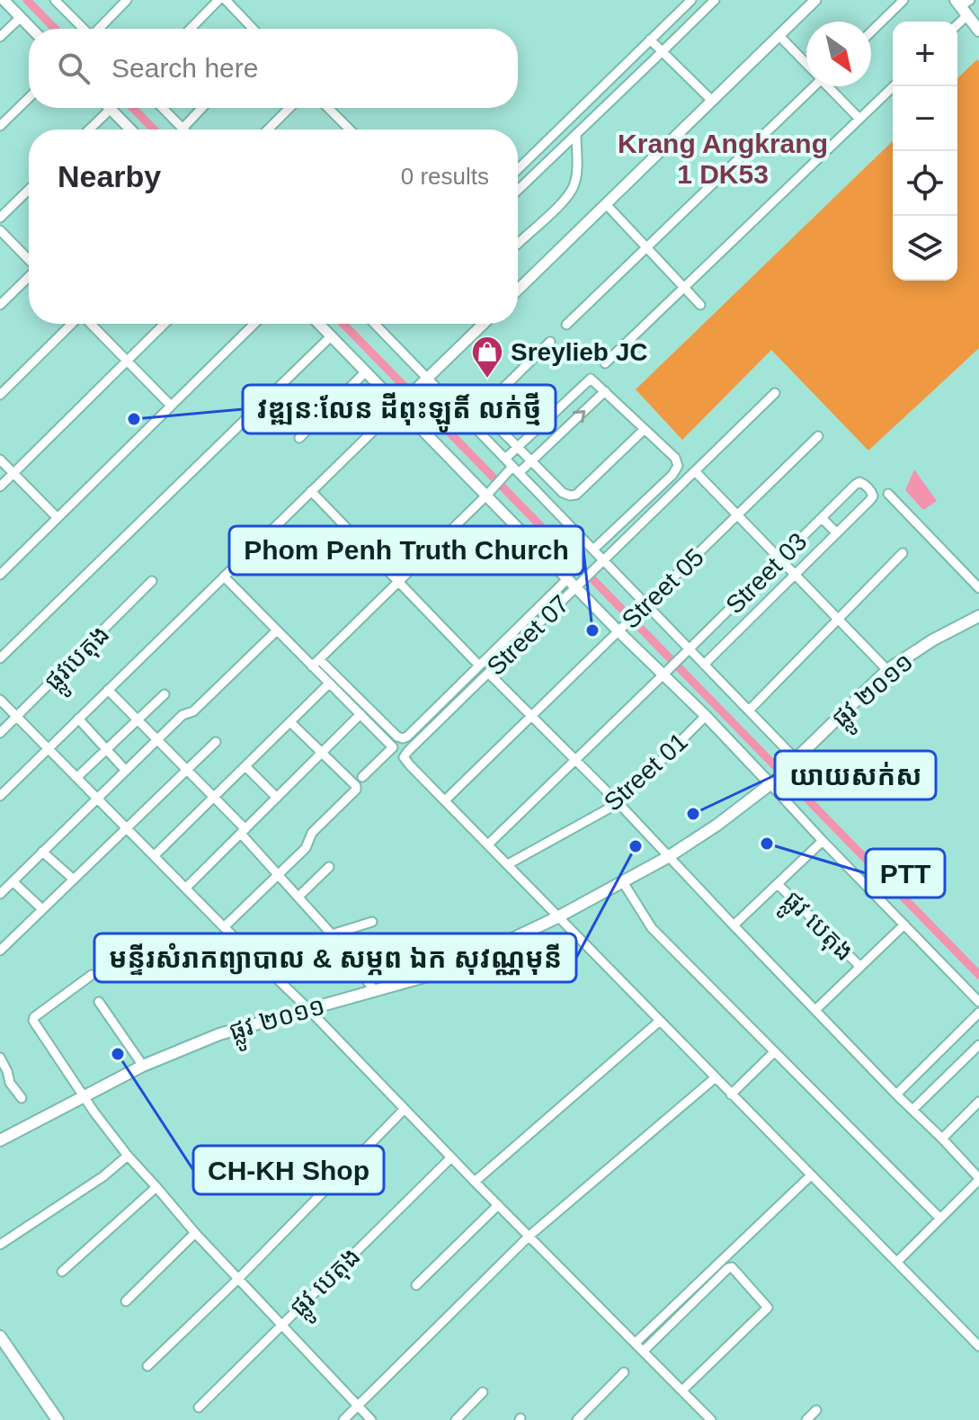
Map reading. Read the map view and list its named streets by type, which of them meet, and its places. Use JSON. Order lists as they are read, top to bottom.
{
  "streets": {
    "main road": ["ផ្លូវ ២០១១"],
    "street": [
      "Street 03",
      "Street 05",
      "Street 07",
      "ផ្លូវបេតុង",
      "Street 01",
      "ផ្លូវ បេតុង"
    ]
  },
  "crossings": [
    ["Street 05", "Street 07"]
  ],
  "districts": ["Krang Angkrang 1 DK53"],
  "places": {
    "shop": ["Sreylieb JC"],
    "other": [
      "វឌ្ឍនៈលែន ដីពុះឡូតិ៍ លក់ថ្មី",
      "Phom Penh Truth Church",
      "យាយសក់ស",
      "PTT",
      "មន្ទីរសំរាកព្យាបាល & សម្ភព ឯក សុវណ្ណមុនី",
      "CH-KH Shop"
    ]
  },
  "north": "bottom right",
  "page": {
    "map_buttons": ["+", "−"],
    "search": "Search here",
    "heading": ["Nearby", "0 results"]
  }
}
